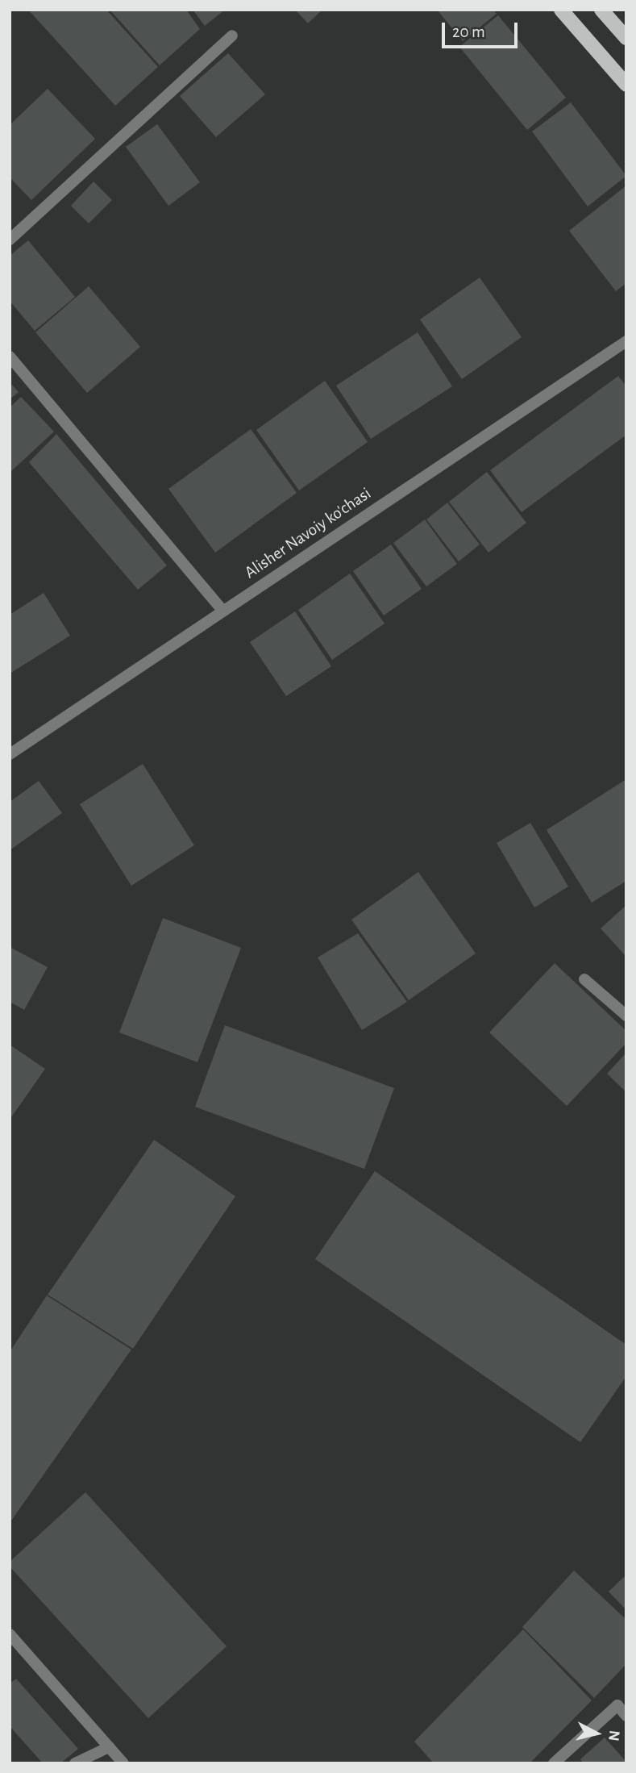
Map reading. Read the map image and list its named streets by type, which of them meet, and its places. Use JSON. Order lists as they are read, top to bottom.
{
  "streets": {
    "street": ["Alisher Navoiy ko'chasi"]
  },
  "scale_bar": "20 m",
  "north": "right"
}
